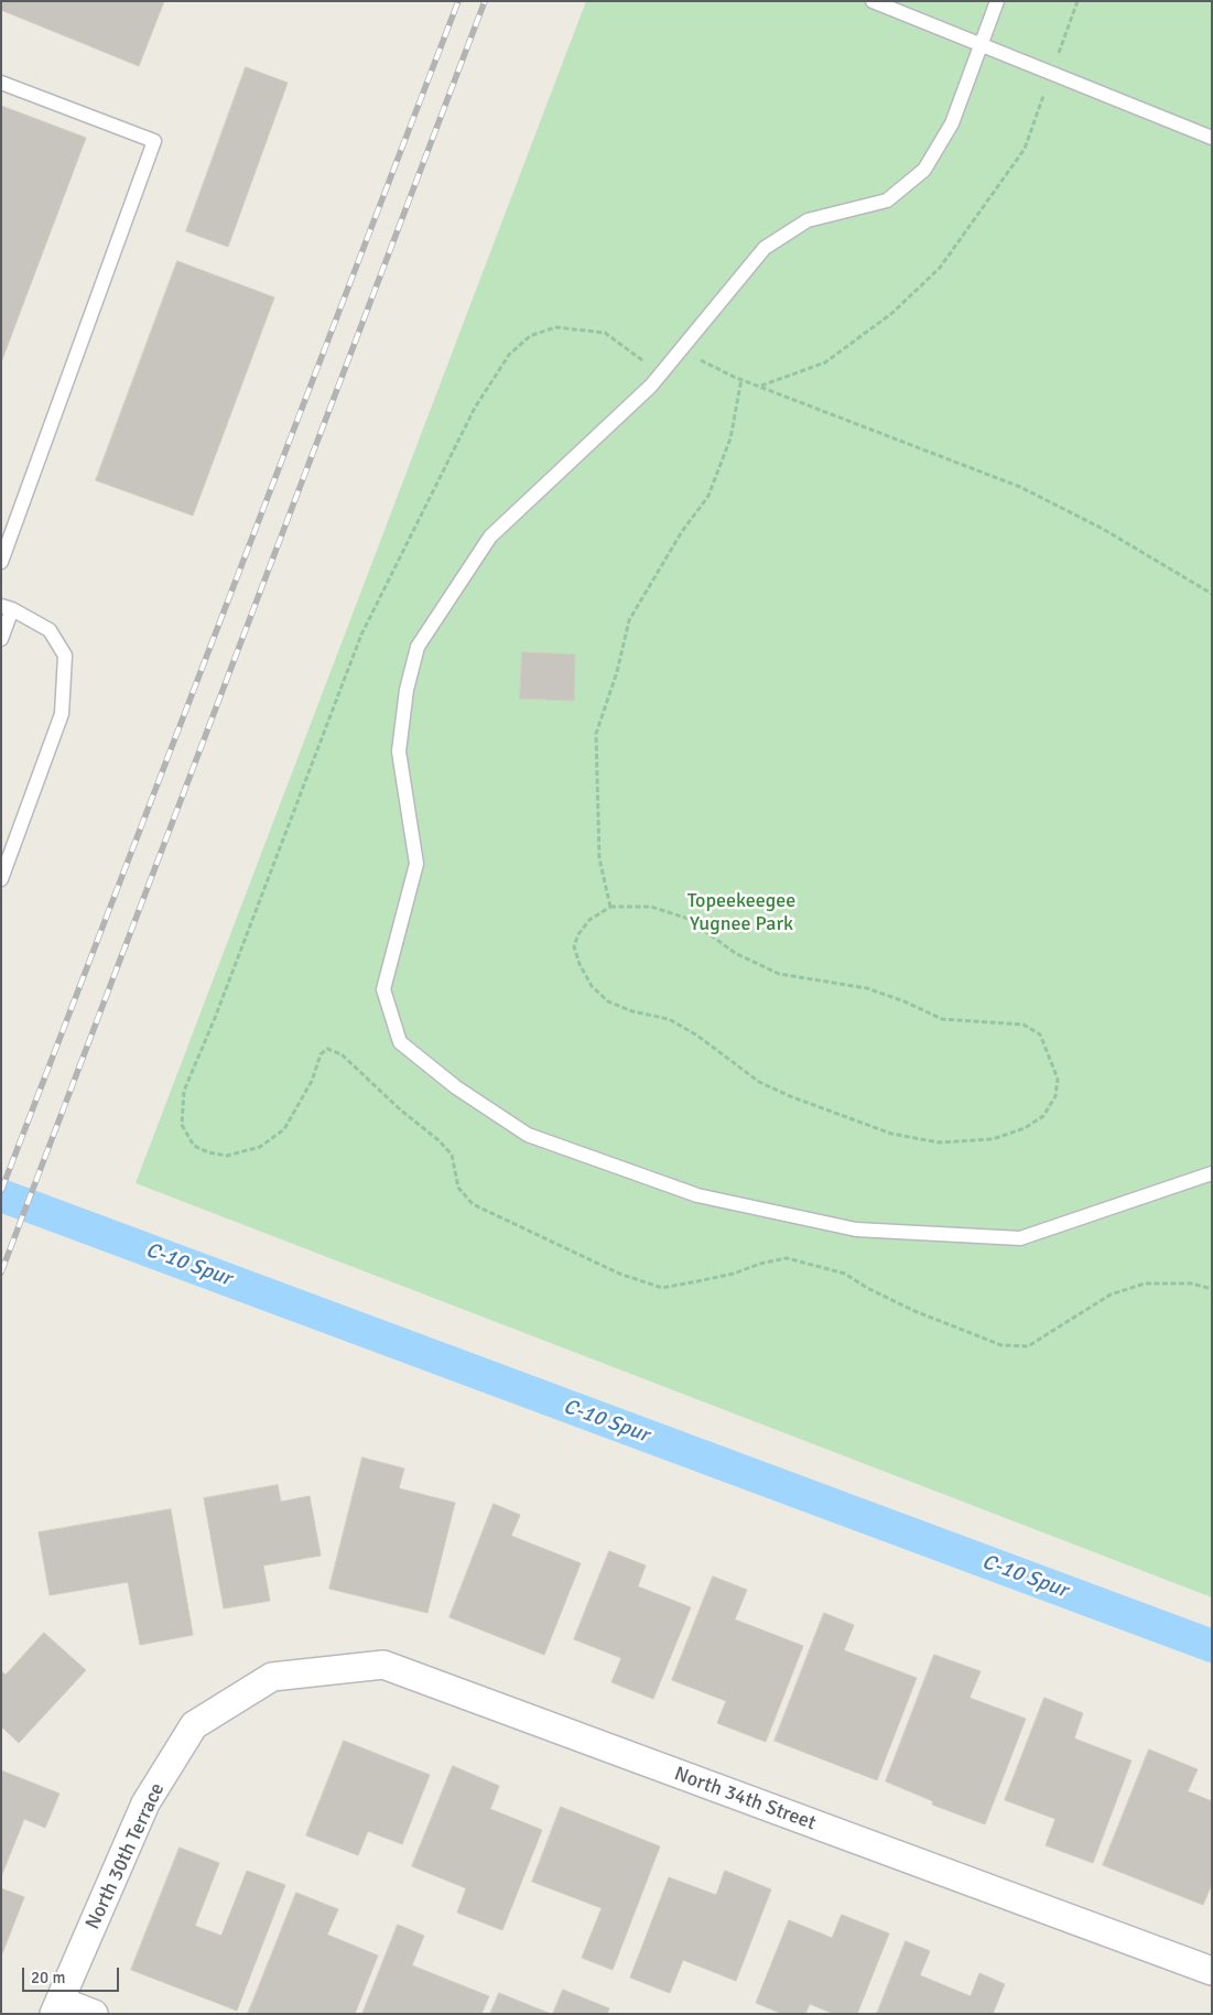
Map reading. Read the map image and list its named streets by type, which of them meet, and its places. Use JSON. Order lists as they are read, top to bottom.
{
  "streets": {
    "street": ["North 34th Street", "North 30th Terrace"]
  },
  "crossings": [
    ["North 34th Street", "North 30th Terrace"]
  ],
  "water": ["C-10 Spur"],
  "parks": ["Topeekeegee Yugnee Park"],
  "scale_bar": "20 m"
}
